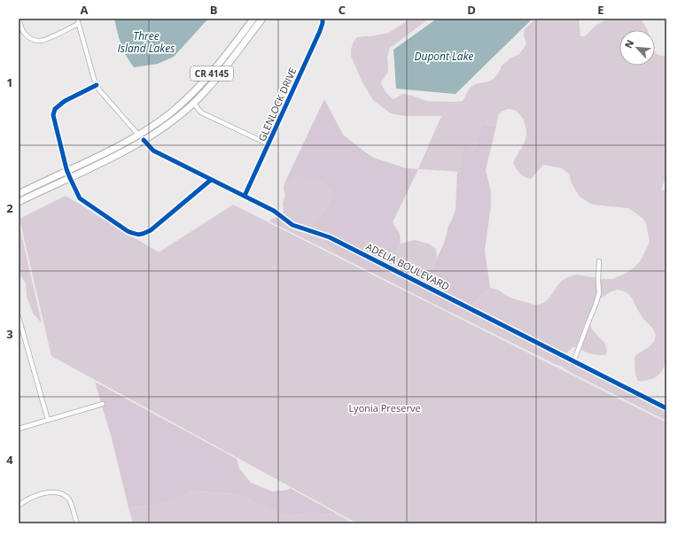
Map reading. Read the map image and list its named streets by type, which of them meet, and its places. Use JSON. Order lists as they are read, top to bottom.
{
  "streets": {
    "main road": ["CR 4145"],
    "street": ["GLENLOCK DRIVE", "ADELIA BOULEVARD"]
  },
  "crossings": [
    ["CR 4145", "ADELIA BOULEVARD"],
    ["GLENLOCK DRIVE", "ADELIA BOULEVARD"]
  ],
  "water": ["Three Island Lakes", "Dupont Lake"],
  "parks": ["Lyonia Preserve"],
  "north": "top left",
  "grid": {
    "columns": [
      "A",
      "B",
      "C",
      "D",
      "E"
    ],
    "rows": [
      "1",
      "2",
      "3",
      "4"
    ]
  }
}
